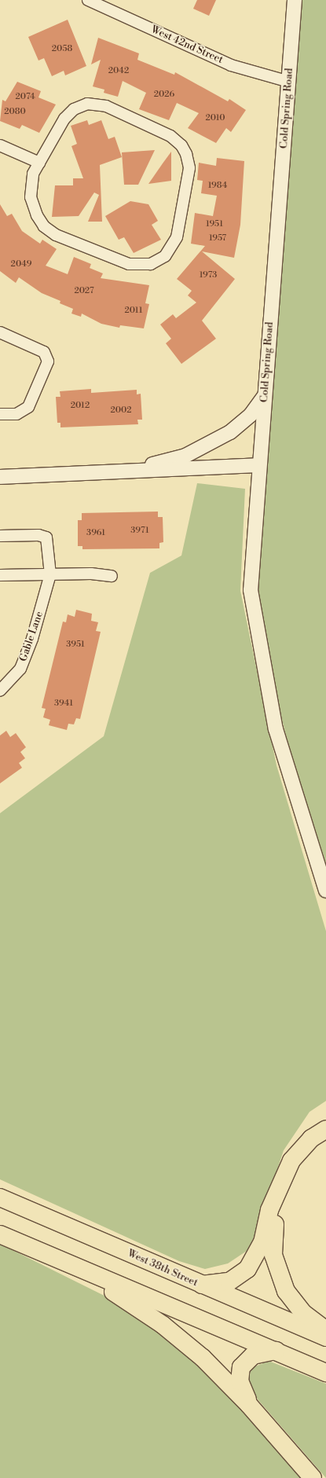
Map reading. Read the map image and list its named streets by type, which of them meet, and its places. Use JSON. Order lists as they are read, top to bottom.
{
  "streets": {
    "main road": ["West 38th Street"],
    "street": ["West 42nd Street", "Cold Spring Road", "Gable Lane"]
  },
  "crossings": [
    ["West 42nd Street", "Cold Spring Road"]
  ],
  "house_numbers": [
    "2058",
    "2042",
    "2026",
    "2074",
    "2080",
    "2010",
    "1984",
    "1951",
    "1957",
    "2049",
    "1973",
    "2027",
    "2011",
    "2012",
    "2002",
    "3971",
    "3961",
    "3951",
    "3941"
  ]
}
